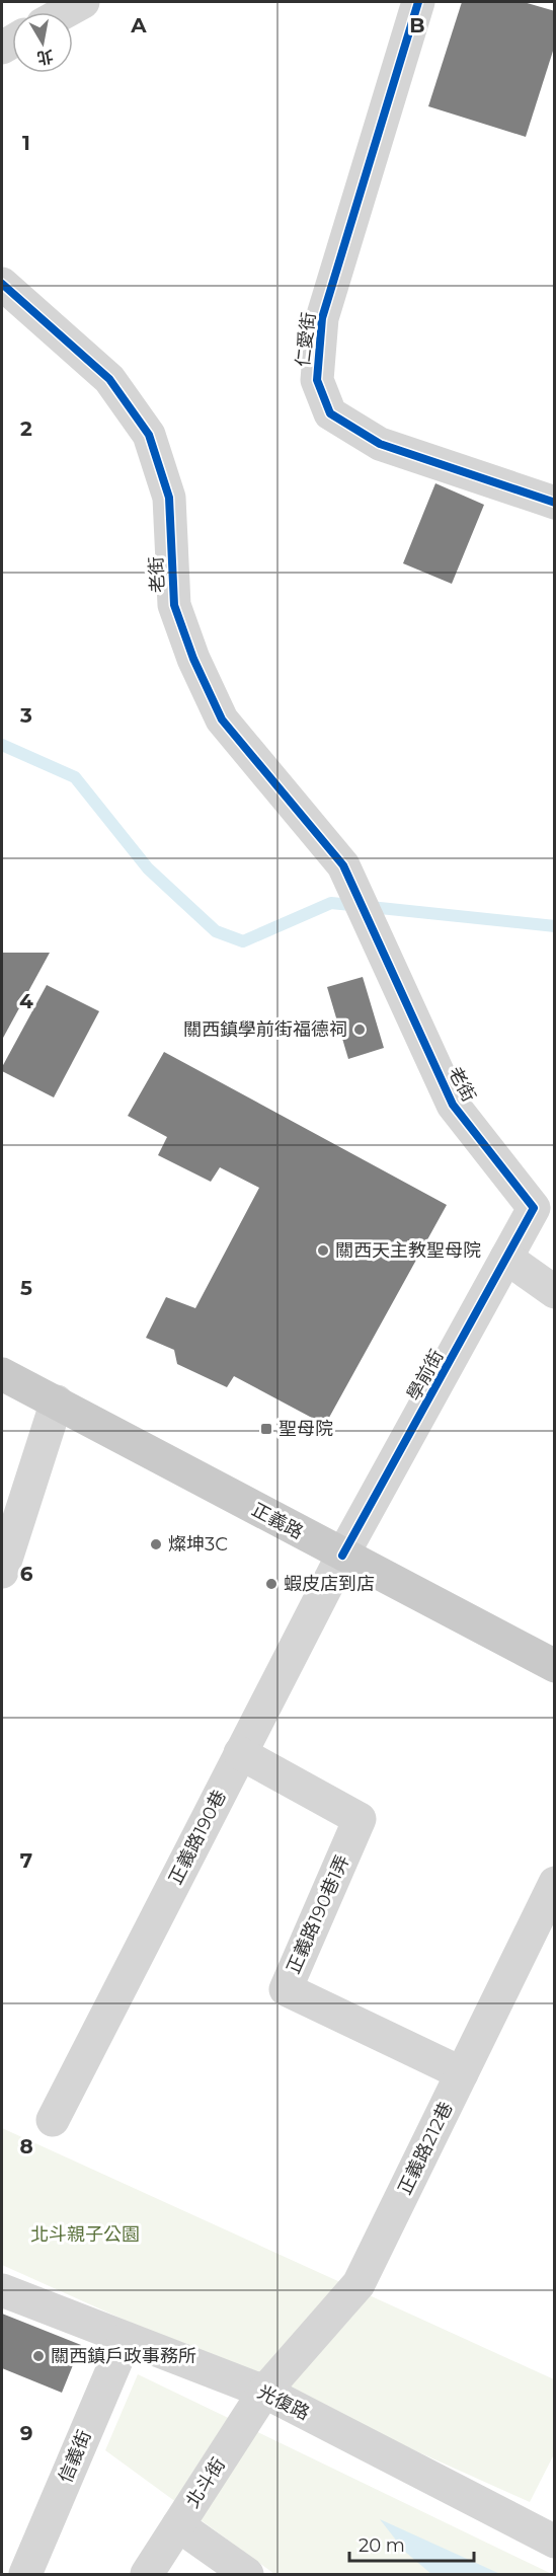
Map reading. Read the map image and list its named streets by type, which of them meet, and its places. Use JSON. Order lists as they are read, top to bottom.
{
  "streets": {
    "main road": ["正義路"],
    "street": [
      "仁愛街",
      "老街",
      "學前街",
      "正義路190巷",
      "正義路190巷1弄",
      "正義路212巷",
      "光復路",
      "信義街",
      "北斗街"
    ]
  },
  "crossings": [
    ["老街", "學前街"],
    ["學前街", "正義路"],
    ["學前街", "正義路190巷"],
    ["正義路", "正義路190巷"],
    ["正義路190巷", "正義路190巷1弄"],
    ["正義路190巷1弄", "正義路212巷"],
    ["正義路212巷", "光復路"],
    ["正義路212巷", "北斗街"],
    ["光復路", "信義街"],
    ["光復路", "北斗街"]
  ],
  "parks": ["北斗親子公園"],
  "places": {
    "other": [
      "關西鎮學前街福德祠",
      "關西天主教聖母院",
      "燦坤3C",
      "蝦皮店到店",
      "關西鎮戶政事務所"
    ],
    "transit": ["聖母院"]
  },
  "scale_bar": "20 m",
  "north": "bottom",
  "grid": {
    "columns": ["A", "B"],
    "rows": [
      "1",
      "2",
      "3",
      "4",
      "5",
      "6",
      "7",
      "8",
      "9"
    ]
  }
}
